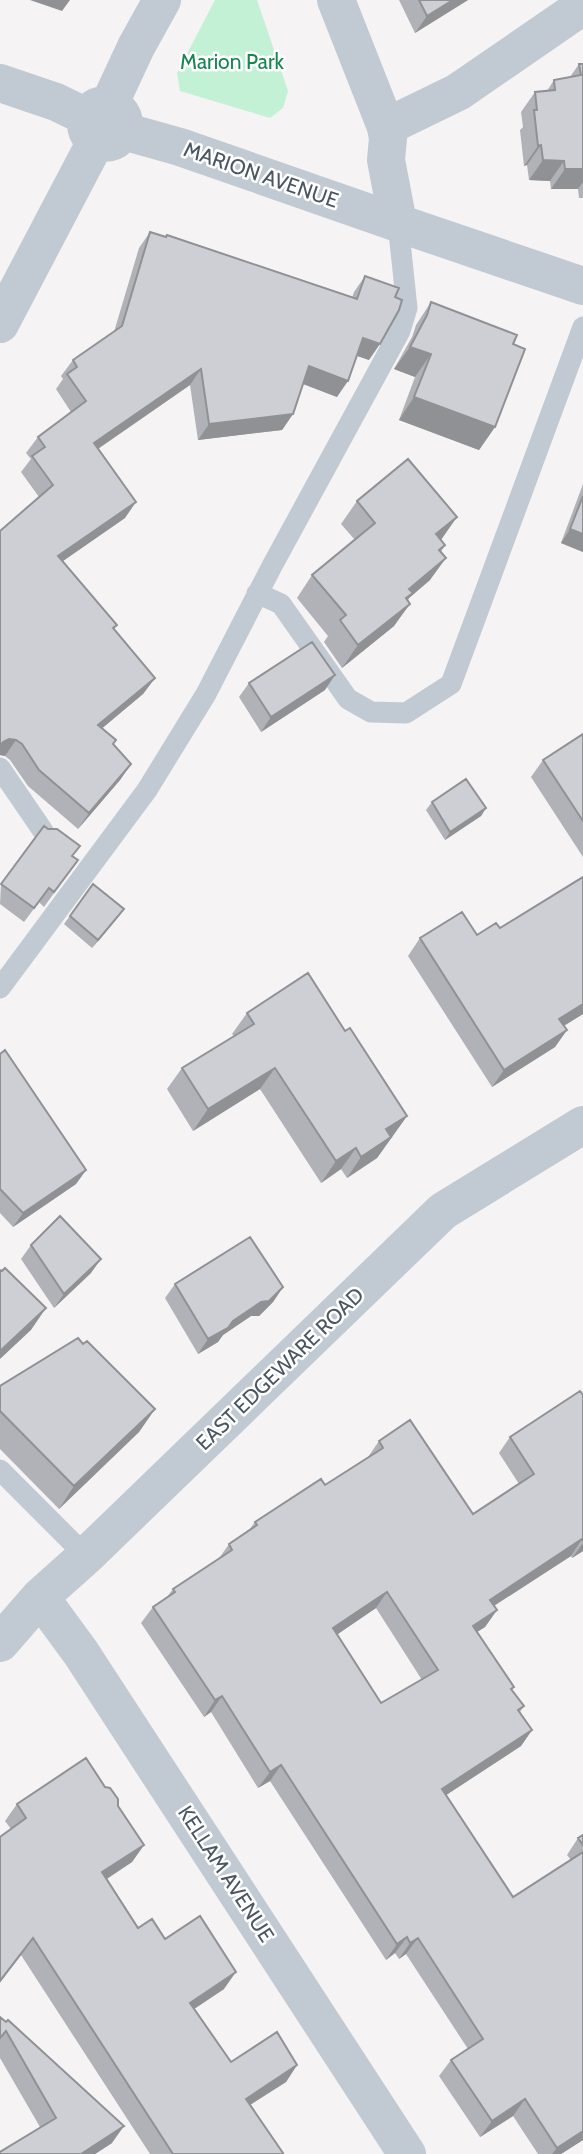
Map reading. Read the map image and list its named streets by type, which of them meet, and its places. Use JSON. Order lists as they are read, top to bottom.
{
  "streets": {
    "street": ["MARION AVENUE", "EAST EDGEWARE ROAD", "KELLAM AVENUE"]
  },
  "crossings": [
    ["EAST EDGEWARE ROAD", "KELLAM AVENUE"]
  ],
  "parks": ["Marion Park"]
}
